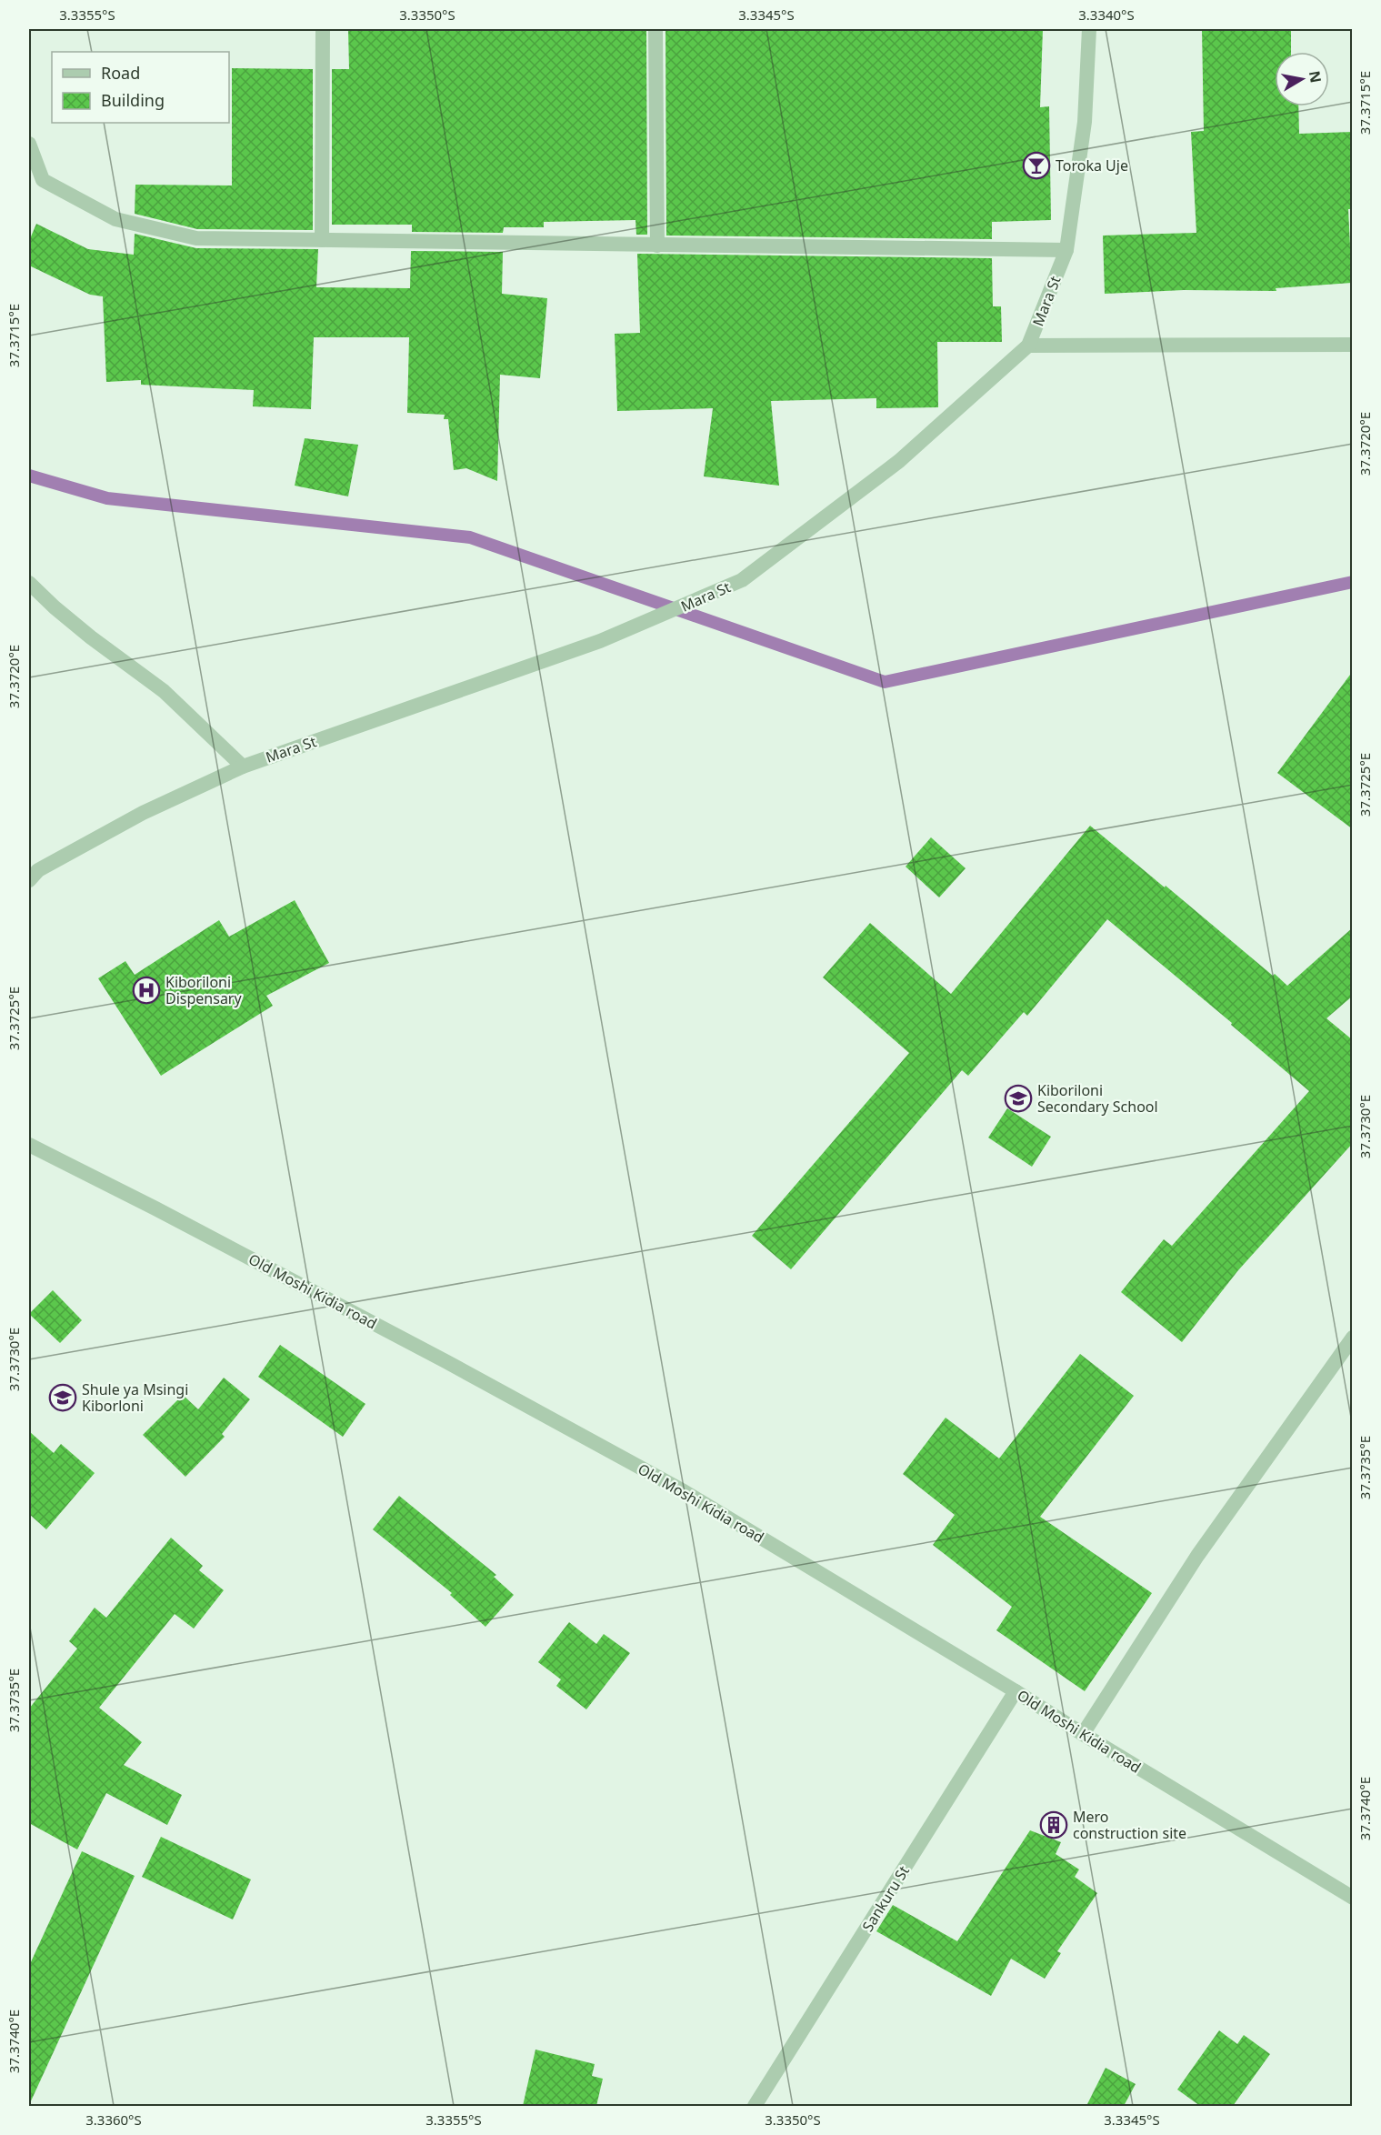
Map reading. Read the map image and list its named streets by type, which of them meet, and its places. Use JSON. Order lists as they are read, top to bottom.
{
  "streets": {
    "street": ["Mara St", "Old Moshi Kidia road", "Sankuru St"]
  },
  "crossings": [
    ["Old Moshi Kidia road", "Sankuru St"]
  ],
  "places": {
    "bar": ["Toroka Uje"],
    "hospital": ["Kiboriloni Dispensary"],
    "school or university": ["Kiboriloni Secondary School", "Shule ya Msingi Kiborloni"],
    "building": ["Mero construction site"]
  },
  "legend": ["Road", "Building"],
  "north": "right",
  "coordinates": [
    "3.3355°S",
    "3.3350°S",
    "3.3345°S",
    "3.3340°S",
    "37.3715°E",
    "37.3720°E",
    "37.3725°E",
    "37.3730°E",
    "37.3735°E",
    "37.3740°E",
    "3.3360°S"
  ]
}
